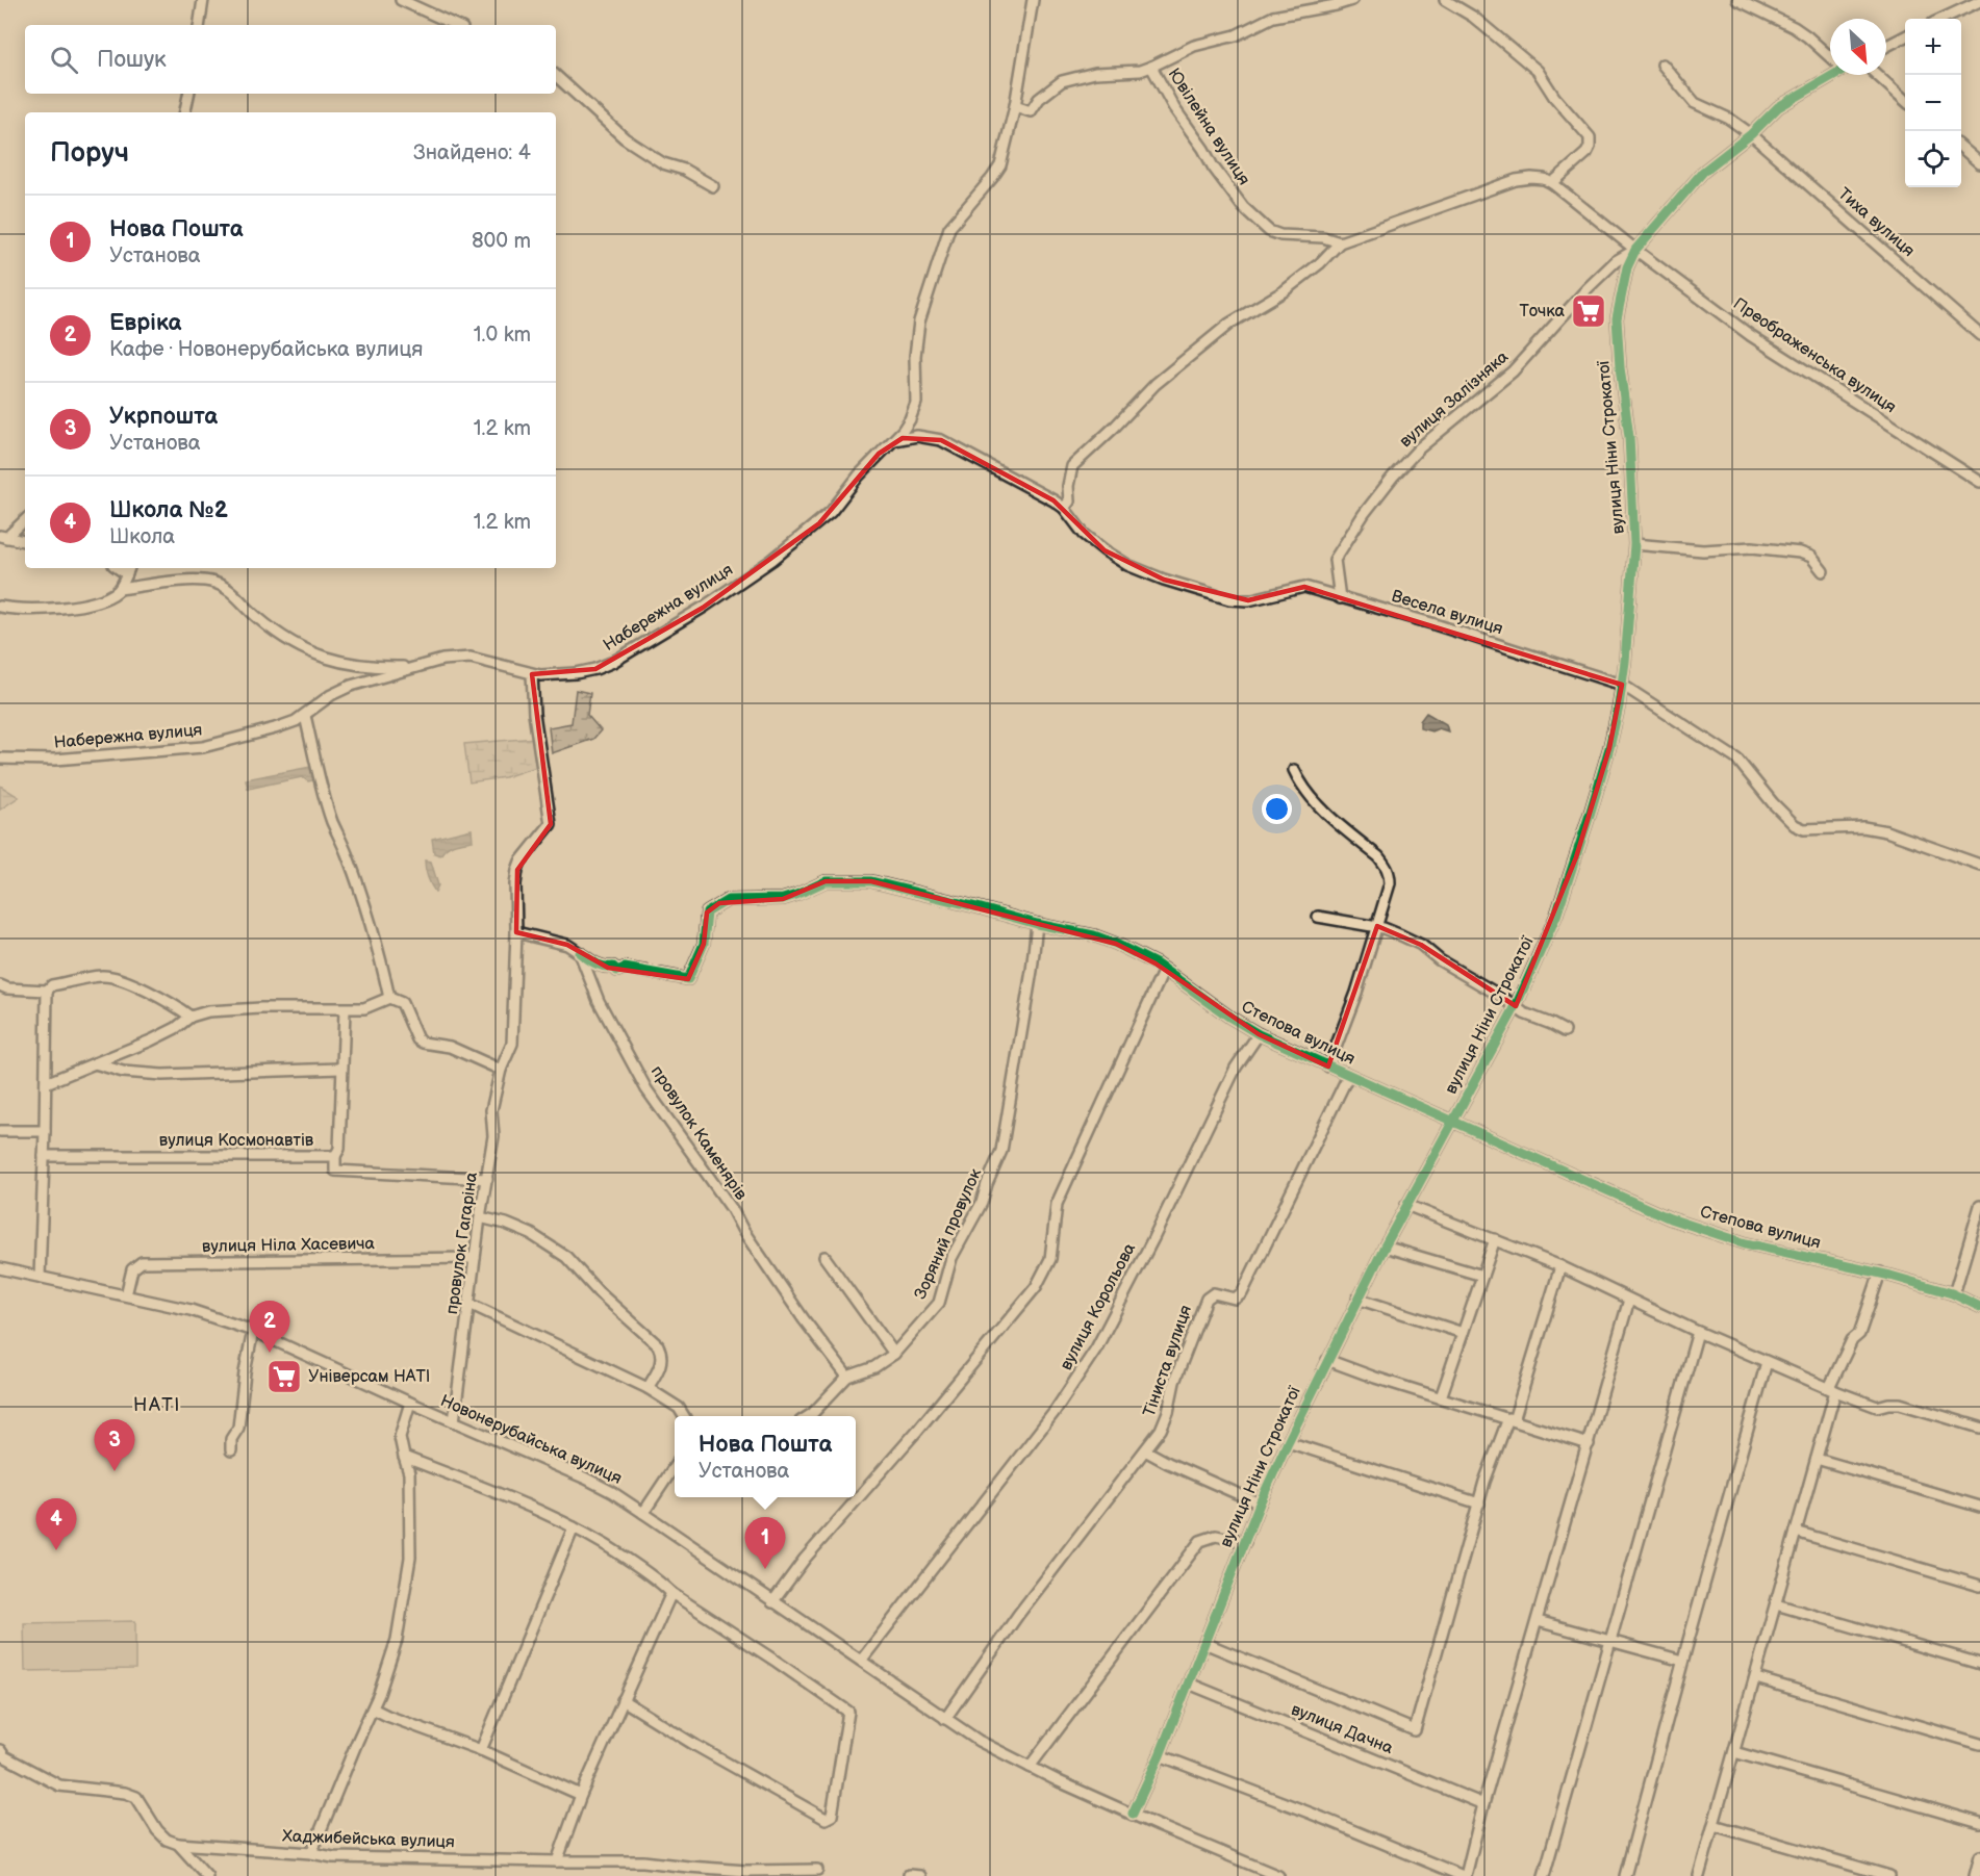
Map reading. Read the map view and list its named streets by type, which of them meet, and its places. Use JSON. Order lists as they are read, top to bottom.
{
  "streets": {
    "street": [
      "Ювілейна вулиця",
      "Тиха вулиця",
      "Преображенська вулиця",
      "вулиця Залізняка",
      "вулиця Ніни Строкатої",
      "Набережна вулиця",
      "Весела вулиця",
      "Степова вулиця",
      "провулок Каменярів",
      "вулиця Космонавтів",
      "Зоряний провулок",
      "провулок Гагаріна",
      "вулиця Ніла Хасевича",
      "вулиця Корольова",
      "Тіниста вулиця",
      "Новонерубайська вулиця",
      "вулиця Дачна",
      "Хаджибейська вулиця"
    ]
  },
  "crossings": [
    ["Преображенська вулиця", "вулиця Залізняка"],
    ["Преображенська вулиця", "вулиця Ніни Строкатої"],
    ["вулиця Залізняка", "вулиця Ніни Строкатої"],
    ["вулиця Залізняка", "Весела вулиця"],
    ["вулиця Ніни Строкатої", "Весела вулиця"],
    ["вулиця Ніни Строкатої", "Степова вулиця"],
    ["вулиця Ніни Строкатої", "Новонерубайська вулиця"],
    ["вулиця Ніни Строкатої", "вулиця Дачна"],
    ["Набережна вулиця", "Весела вулиця"],
    ["Набережна вулиця", "провулок Гагаріна"],
    ["Степова вулиця", "провулок Каменярів"],
    ["Степова вулиця", "Зоряний провулок"],
    ["Степова вулиця", "вулиця Корольова"],
    ["Степова вулиця", "Тіниста вулиця"],
    ["провулок Каменярів", "Зоряний провулок"],
    ["вулиця Космонавтів", "провулок Гагаріна"],
    ["провулок Гагаріна", "вулиця Ніла Хасевича"],
    ["провулок Гагаріна", "Новонерубайська вулиця"],
    ["вулиця Ніла Хасевича", "Новонерубайська вулиця"],
    ["вулиця Корольова", "Новонерубайська вулиця"],
    ["Тіниста вулиця", "Новонерубайська вулиця"]
  ],
  "districts": ["НАТІ"],
  "places": {
    "supermarket": ["Точка", "Універсам НАТІ"]
  },
  "north": "bottom right",
  "page": {
    "map_buttons": ["+", "−"],
    "search": "Пошук",
    "heading": ["Поруч", "Знайдено: 4"],
    "list": [
      {
        "mark": "1",
        "name": "Нова Пошта",
        "note": "Установа",
        "value": "800 m"
      },
      {
        "mark": "2",
        "name": "Евріка",
        "note": "Кафе · Новонерубайська вулиця",
        "value": "1.0 km"
      },
      {
        "mark": "3",
        "name": "Укрпошта",
        "note": "Установа",
        "value": "1.2 km"
      },
      {
        "mark": "4",
        "name": "Школа №2",
        "note": "Школа",
        "value": "1.2 km"
      }
    ],
    "pins": [
      "2",
      "3",
      "4",
      "1"
    ],
    "popup": ["Нова Пошта", "Установа"]
  }
}
